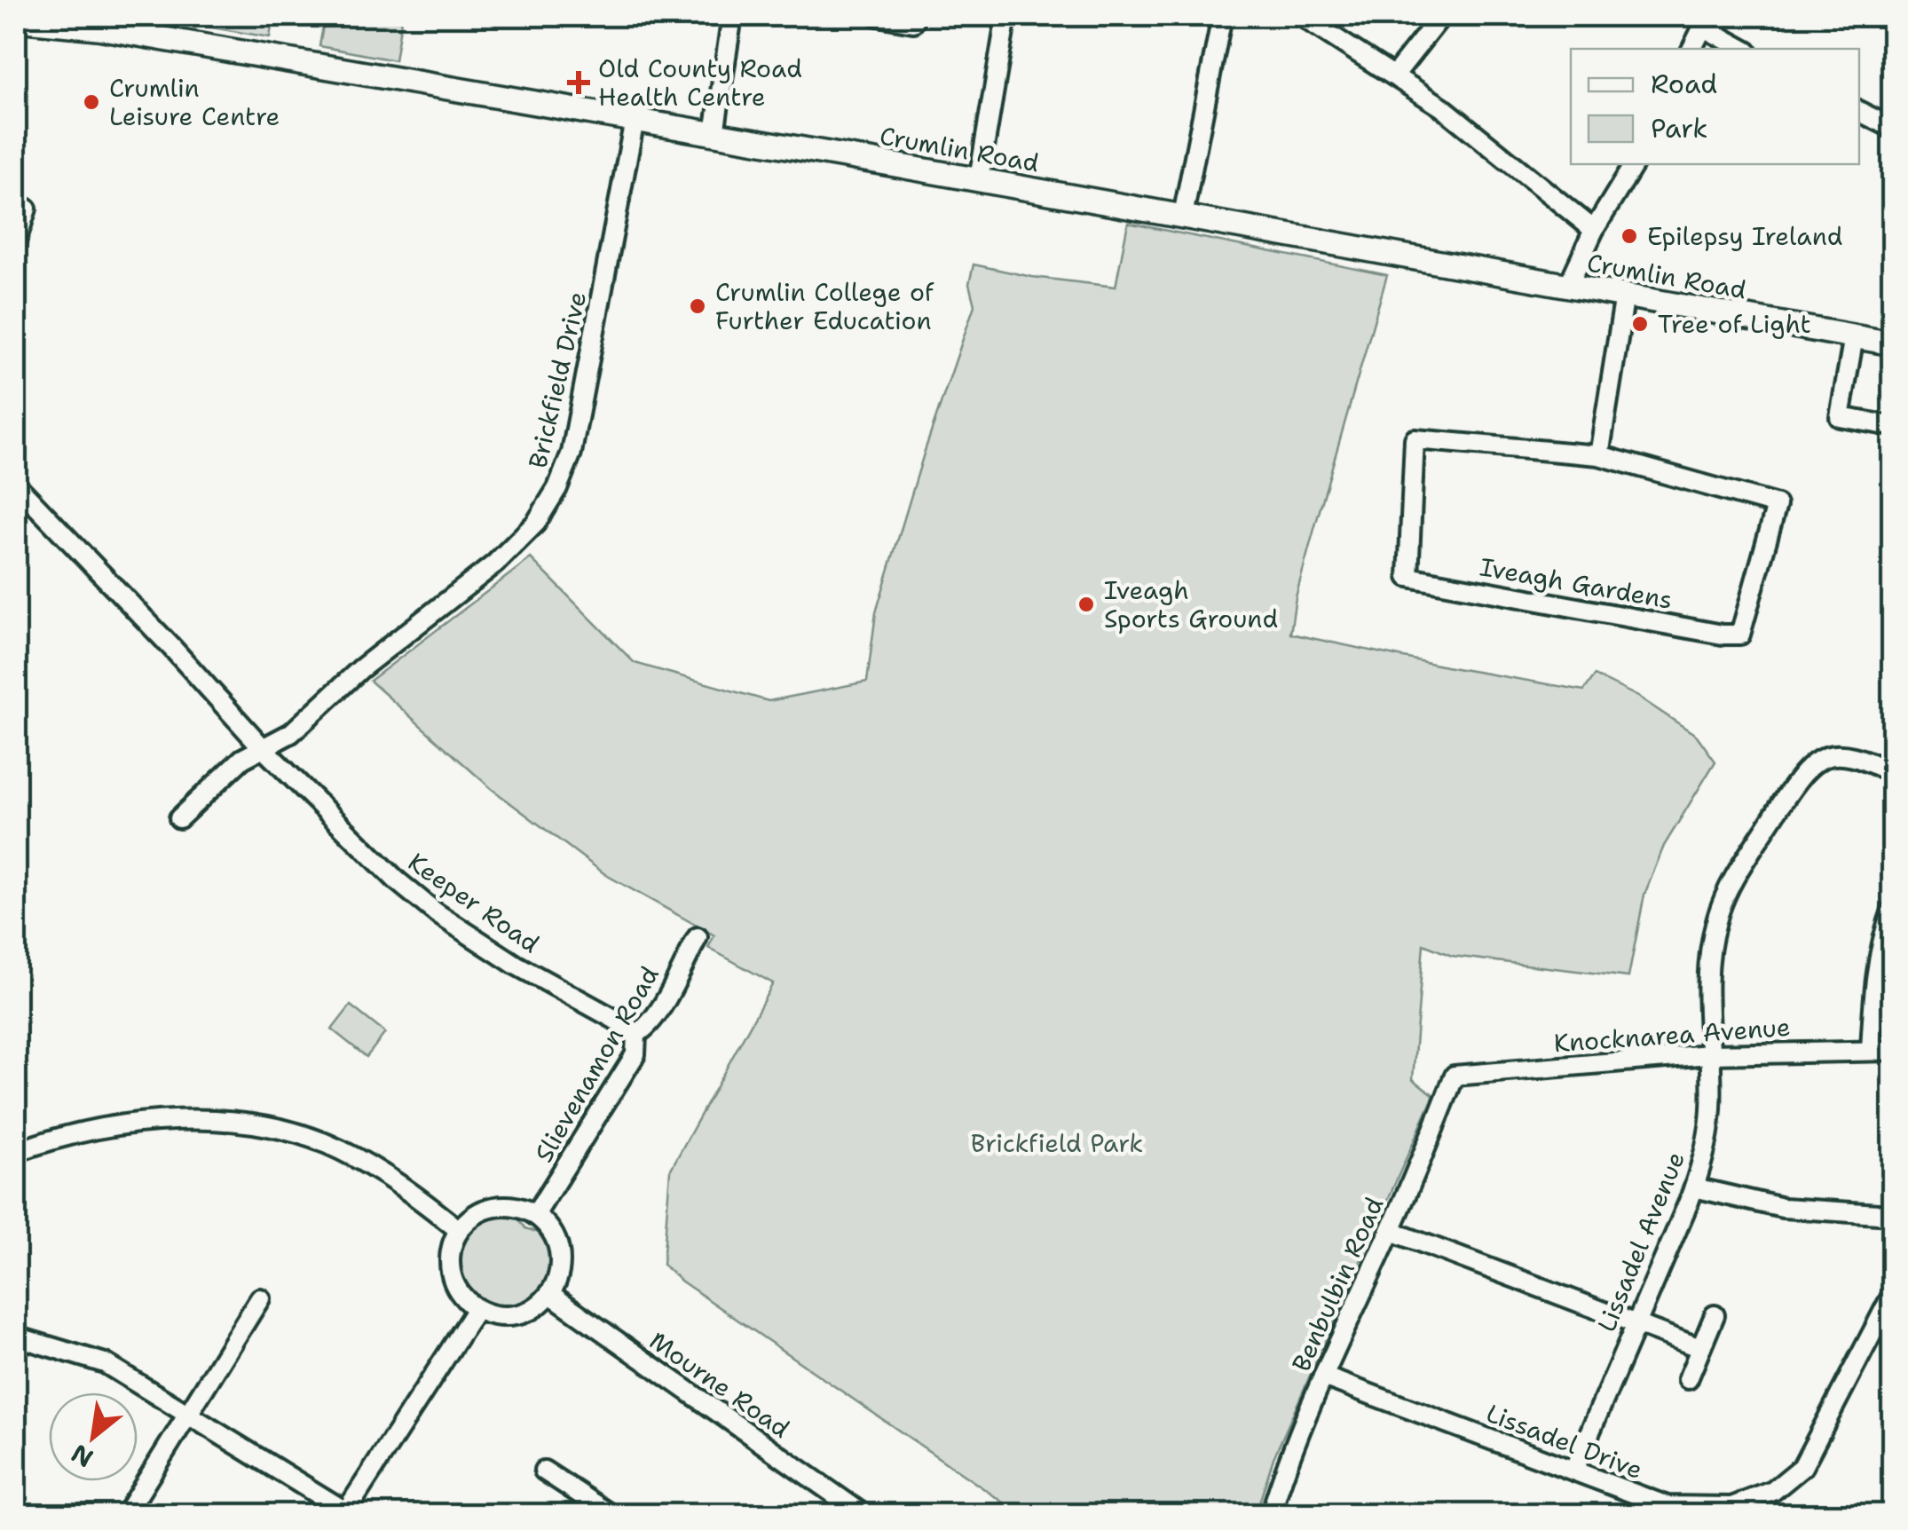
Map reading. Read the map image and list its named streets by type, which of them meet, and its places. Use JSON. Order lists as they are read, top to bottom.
{
  "streets": {
    "main road": ["Crumlin Road"],
    "street": [
      "Brickfield Drive",
      "Iveagh Gardens",
      "Keeper Road",
      "Knocknarea Avenue",
      "Slievenamon Road",
      "Lissadel Avenue",
      "Benbulbin Road",
      "Mourne Road",
      "Lissadel Drive"
    ]
  },
  "crossings": [
    ["Crumlin Road", "Brickfield Drive"],
    ["Brickfield Drive", "Keeper Road"],
    ["Keeper Road", "Slievenamon Road"],
    ["Knocknarea Avenue", "Lissadel Avenue"],
    ["Knocknarea Avenue", "Benbulbin Road"],
    ["Slievenamon Road", "Mourne Road"],
    ["Lissadel Avenue", "Lissadel Drive"],
    ["Benbulbin Road", "Lissadel Drive"]
  ],
  "parks": ["Brickfield Park"],
  "places": {
    "health": ["Old County Road Health Centre"],
    "other": [
      "Crumlin Leisure Centre",
      "Epilepsy Ireland",
      "Crumlin College of Further Education",
      "Tree of Light",
      "Iveagh Sports Ground"
    ]
  },
  "legend": ["Road", "Park"],
  "north": "bottom left"
}
